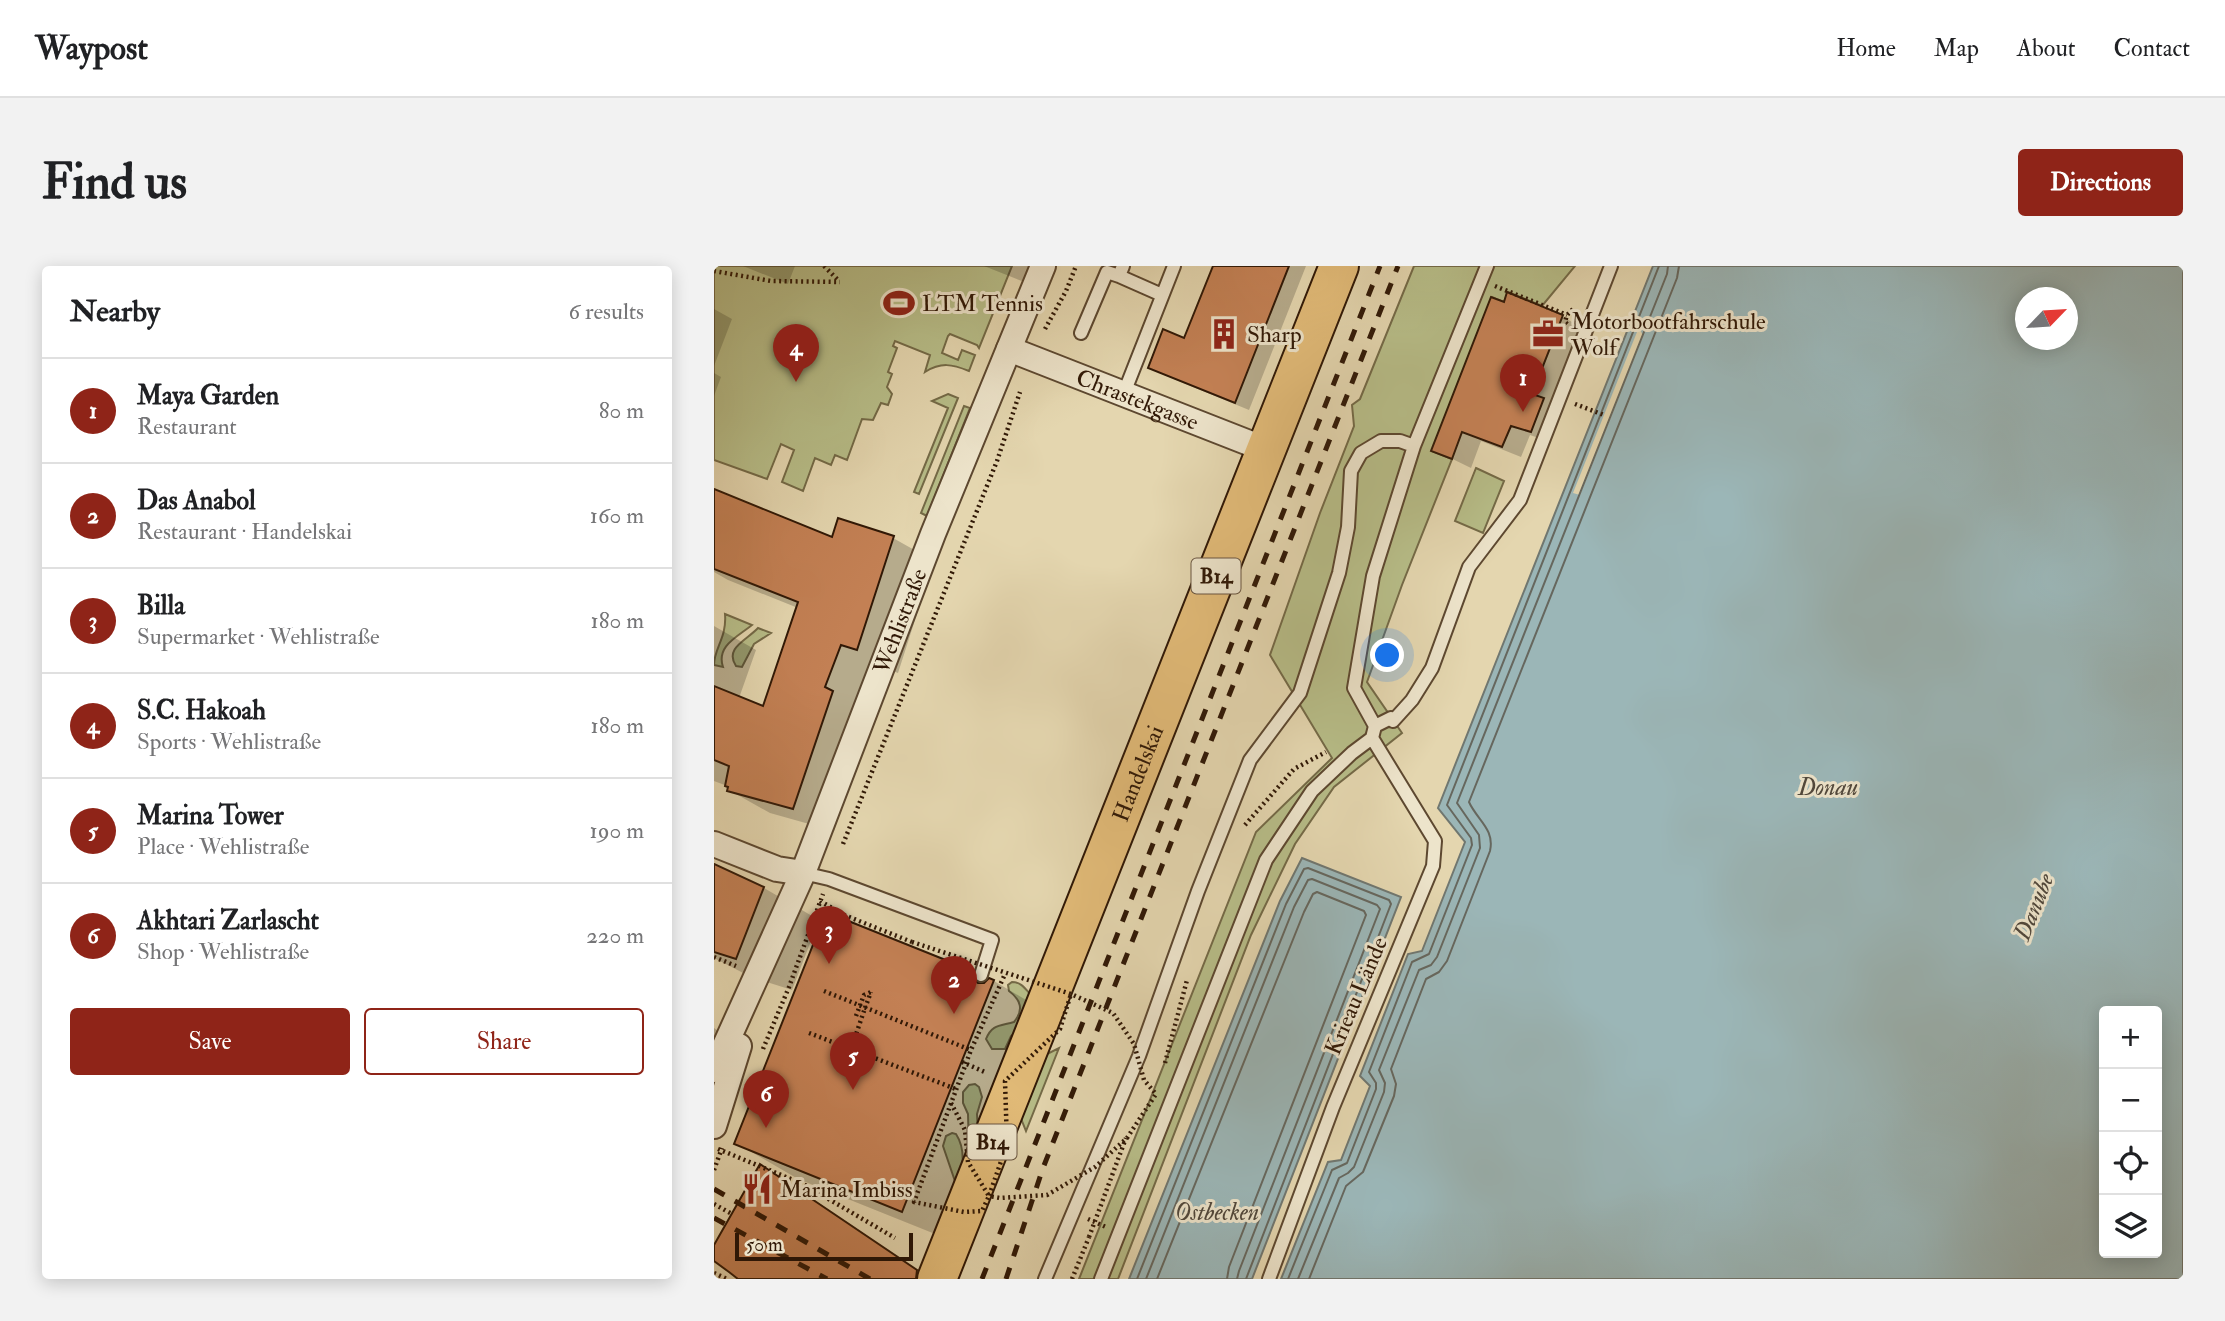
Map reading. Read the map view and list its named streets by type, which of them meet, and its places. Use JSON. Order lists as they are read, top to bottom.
{
  "streets": {
    "main road": ["B14", "Handelskai"],
    "street": ["Chrastekgasse", "Wehlistraße"],
    "lane": ["Krieau Lände"]
  },
  "crossings": [
    ["Chrastekgasse", "Wehlistraße"],
    ["Chrastekgasse", "Handelskai"]
  ],
  "water": ["Donau", "Danube", "Ostbecken"],
  "places": {
    "sports": ["LTM Tennis"],
    "building": ["Sharp"],
    "office": ["Motorbootfahrschule Wolf"],
    "restaurant": ["Marina Imbiss"]
  },
  "scale_bar": "50 m",
  "north": "top right",
  "page": {
    "header": "Waypost",
    "nav": [
      "Home",
      "Map",
      "About",
      "Contact"
    ],
    "buttons": [
      "Directions",
      ["Save", "Share"]
    ],
    "title": "Find us",
    "heading": ["Nearby", "6 results"],
    "pins": [
      "4",
      "1",
      "3",
      "2",
      "5",
      "6"
    ],
    "list": [
      {
        "mark": "1",
        "name": "Maya Garden",
        "note": "Restaurant",
        "value": "80 m"
      },
      {
        "mark": "2",
        "name": "Das Anabol",
        "note": "Restaurant · Handelskai",
        "value": "160 m"
      },
      {
        "mark": "3",
        "name": "Billa",
        "note": "Supermarket · Wehlistraße",
        "value": "180 m"
      },
      {
        "mark": "4",
        "name": "S.C. Hakoah",
        "note": "Sports · Wehlistraße",
        "value": "180 m"
      },
      {
        "mark": "5",
        "name": "Marina Tower",
        "note": "Place · Wehlistraße",
        "value": "190 m"
      },
      {
        "mark": "6",
        "name": "Akhtari Zarlascht",
        "note": "Shop · Wehlistraße",
        "value": "220 m"
      }
    ],
    "map_buttons": ["+", "−"],
    "scale": "50 m"
  }
}
